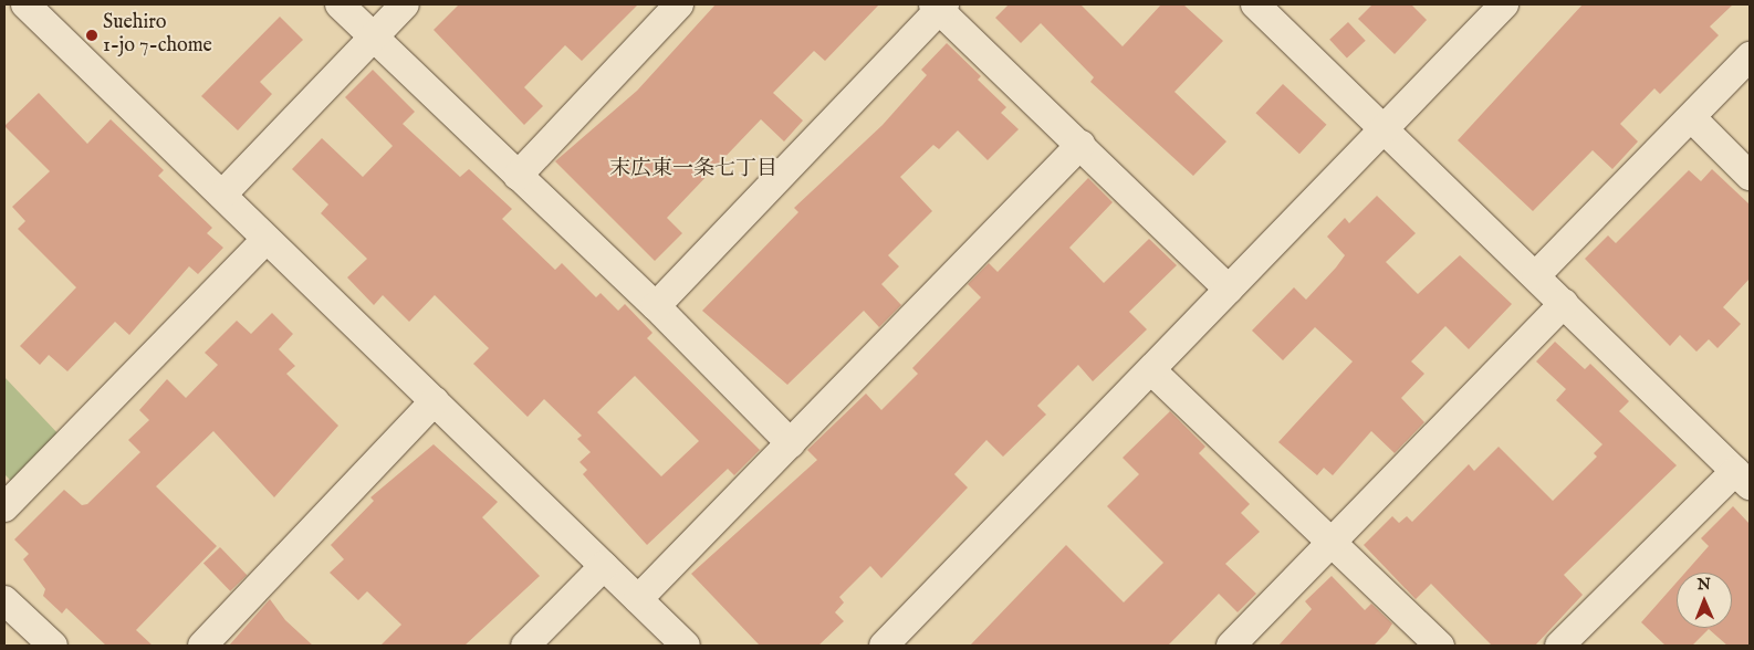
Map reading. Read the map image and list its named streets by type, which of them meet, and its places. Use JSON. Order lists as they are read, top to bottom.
{
  "districts": ["末広東一条七丁目"],
  "places": ["Suehiro 1-jo 7-chome"],
  "north": "top"
}
